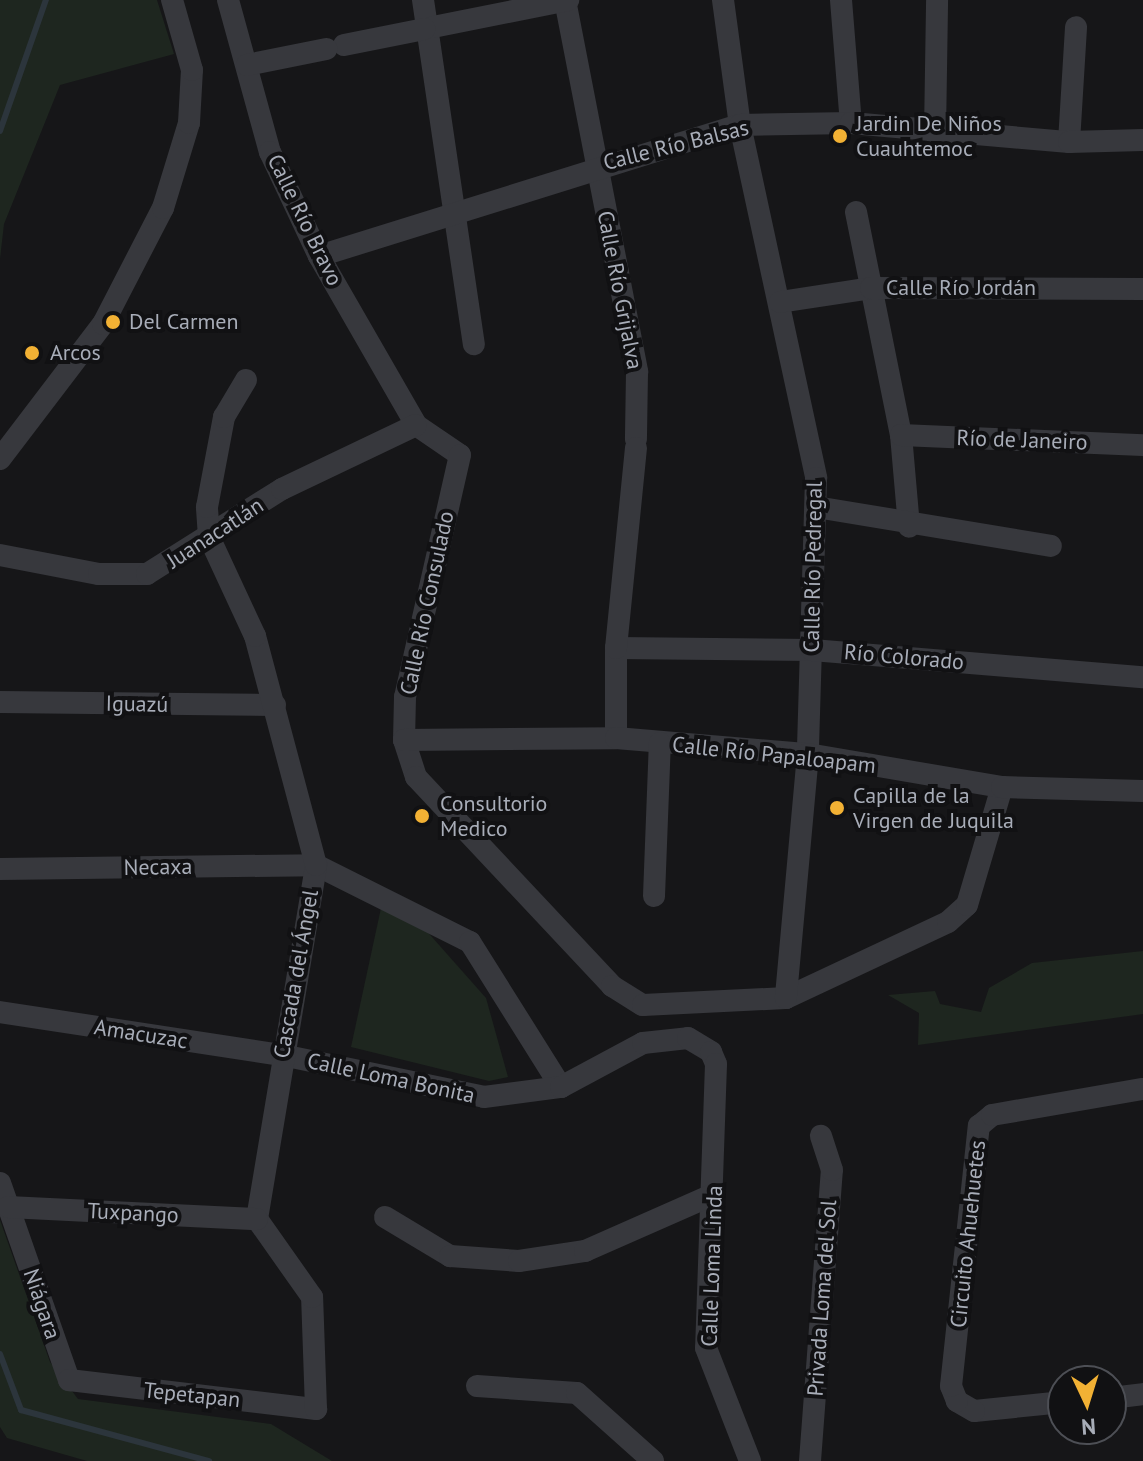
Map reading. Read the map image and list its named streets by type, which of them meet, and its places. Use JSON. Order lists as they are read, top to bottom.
{
  "streets": {
    "street": [
      "Calle Río Balsas",
      "Calle Río Bravo",
      "Calle Río Jordán",
      "Calle Río Grijalva",
      "Río de Janeiro",
      "Juanacatlán",
      "Calle Río Pedregal",
      "Calle Río Consulado",
      "Río Colorado",
      "Iguazú",
      "Calle Río Papaloapam",
      "Necaxa",
      "Cascada del Ángel",
      "Amacuzac",
      "Calle Loma Bonita",
      "Tuxpango",
      "Circuito Ahuehuetes",
      "Calle Loma Linda",
      "Privada Loma del Sol",
      "Niágara",
      "Tepetapan"
    ]
  },
  "crossings": [
    ["Calle Río Balsas", "Calle Río Bravo"],
    ["Calle Río Balsas", "Calle Río Grijalva"],
    ["Calle Río Balsas", "Calle Río Pedregal"],
    ["Calle Río Bravo", "Juanacatlán"],
    ["Calle Río Bravo", "Calle Río Consulado"],
    ["Calle Río Jordán", "Calle Río Pedregal"],
    ["Calle Río Grijalva", "Río Colorado"],
    ["Calle Río Grijalva", "Calle Río Papaloapam"],
    ["Juanacatlán", "Calle Río Consulado"],
    ["Juanacatlán", "Cascada del Ángel"],
    ["Calle Río Pedregal", "Calle Río Consulado"],
    ["Calle Río Pedregal", "Río Colorado"],
    ["Calle Río Pedregal", "Calle Río Papaloapam"],
    ["Calle Río Consulado", "Calle Río Papaloapam"],
    ["Iguazú", "Cascada del Ángel"],
    ["Necaxa", "Cascada del Ángel"],
    ["Cascada del Ángel", "Amacuzac"],
    ["Cascada del Ángel", "Calle Loma Bonita"],
    ["Cascada del Ángel", "Tuxpango"],
    ["Cascada del Ángel", "Tepetapan"],
    ["Amacuzac", "Calle Loma Bonita"],
    ["Calle Loma Bonita", "Calle Loma Linda"],
    ["Tuxpango", "Niágara"],
    ["Tuxpango", "Tepetapan"],
    ["Niágara", "Tepetapan"]
  ],
  "places": [
    "Jardin De Niños Cuauhtemoc",
    "Del Carmen",
    "Arcos",
    "Capilla de la Virgen de Juquila",
    "Consultorio Medico"
  ],
  "north": "bottom"
}
